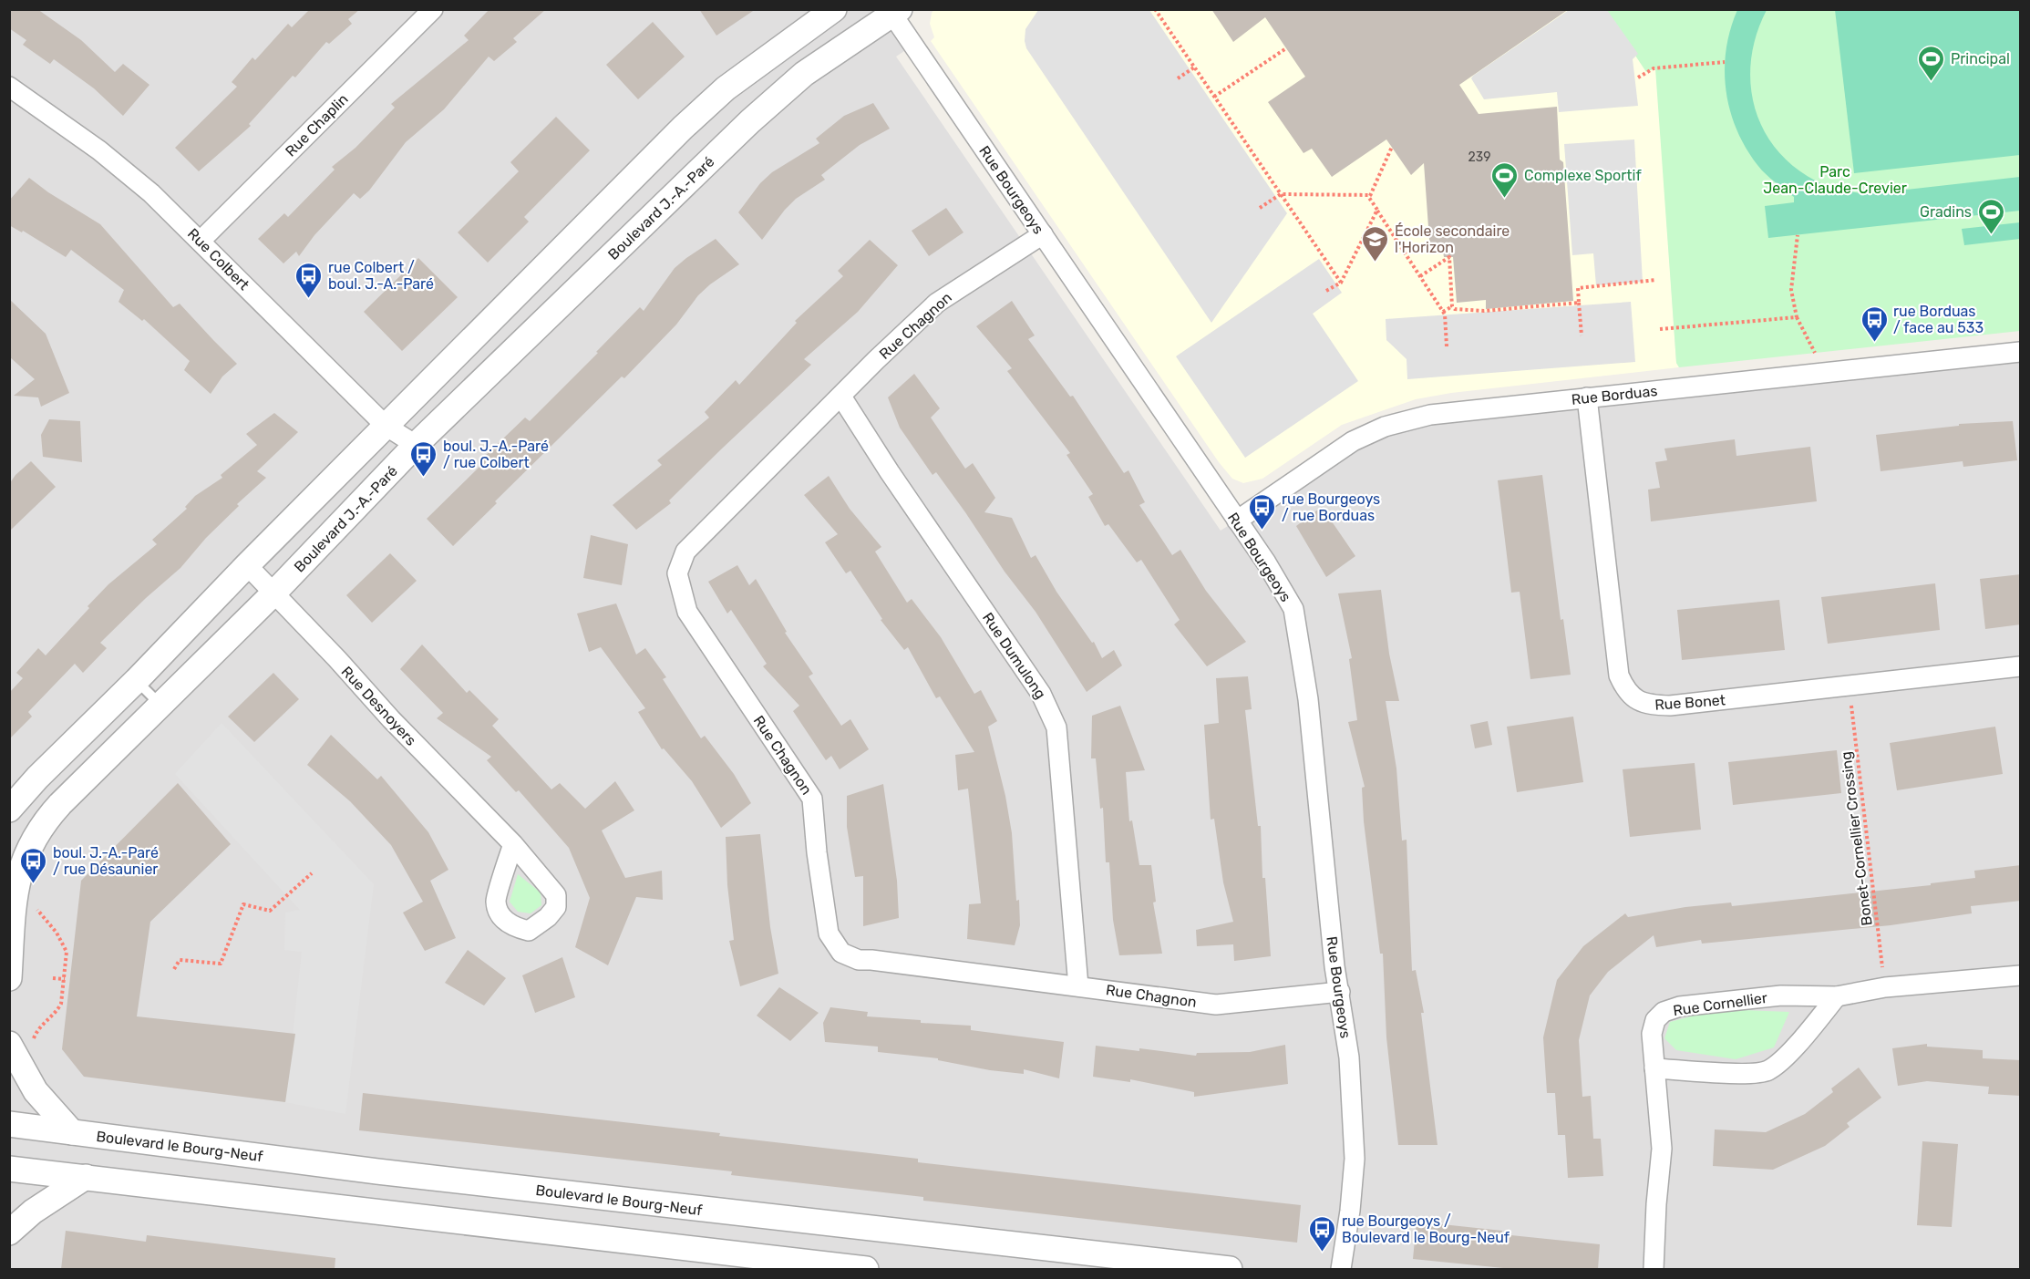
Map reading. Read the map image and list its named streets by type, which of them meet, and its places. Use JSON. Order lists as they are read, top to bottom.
{
  "streets": {
    "street": [
      "Rue Chaplin",
      "Rue Bourgeoys",
      "Boulevard J.-A.-Paré",
      "Rue Colbert",
      "Rue Chagnon",
      "Rue Borduas",
      "Rue Dumulong",
      "Rue Bonet",
      "Rue Desnoyers",
      "Rue Cornellier",
      "Boulevard le Bourg-Neuf"
    ],
    "path": ["Bonet-Cornellier Crossing"]
  },
  "crossings": [
    ["Rue Chaplin", "Rue Colbert"],
    ["Rue Bourgeoys", "Boulevard J.-A.-Paré"],
    ["Rue Bourgeoys", "Rue Chagnon"],
    ["Rue Bourgeoys", "Rue Borduas"],
    ["Boulevard J.-A.-Paré", "Rue Colbert"],
    ["Boulevard J.-A.-Paré", "Rue Desnoyers"],
    ["Rue Chagnon", "Rue Dumulong"],
    ["Rue Borduas", "Rue Bonet"],
    ["Rue Bonet", "Bonet-Cornellier Crossing"],
    ["Bonet-Cornellier Crossing", "Rue Cornellier"]
  ],
  "parks": ["Parc Jean-Claude-Crevier"],
  "places": {
    "sports": ["Principal", "Complexe Sportif", "Gradins"],
    "school or university": ["École secondaire l'Horizon"],
    "bus stop": [
      "rue Colbert / boul. J.-A.-Paré",
      "rue Borduas / face au 533",
      "boul. J.-A.-Paré / rue Colbert",
      "rue Bourgeoys / rue Borduas",
      "boul. J.-A.-Paré / rue Désaunier",
      "rue Bourgeoys / Boulevard le Bourg-Neuf"
    ]
  },
  "house_numbers": ["239"]
}
